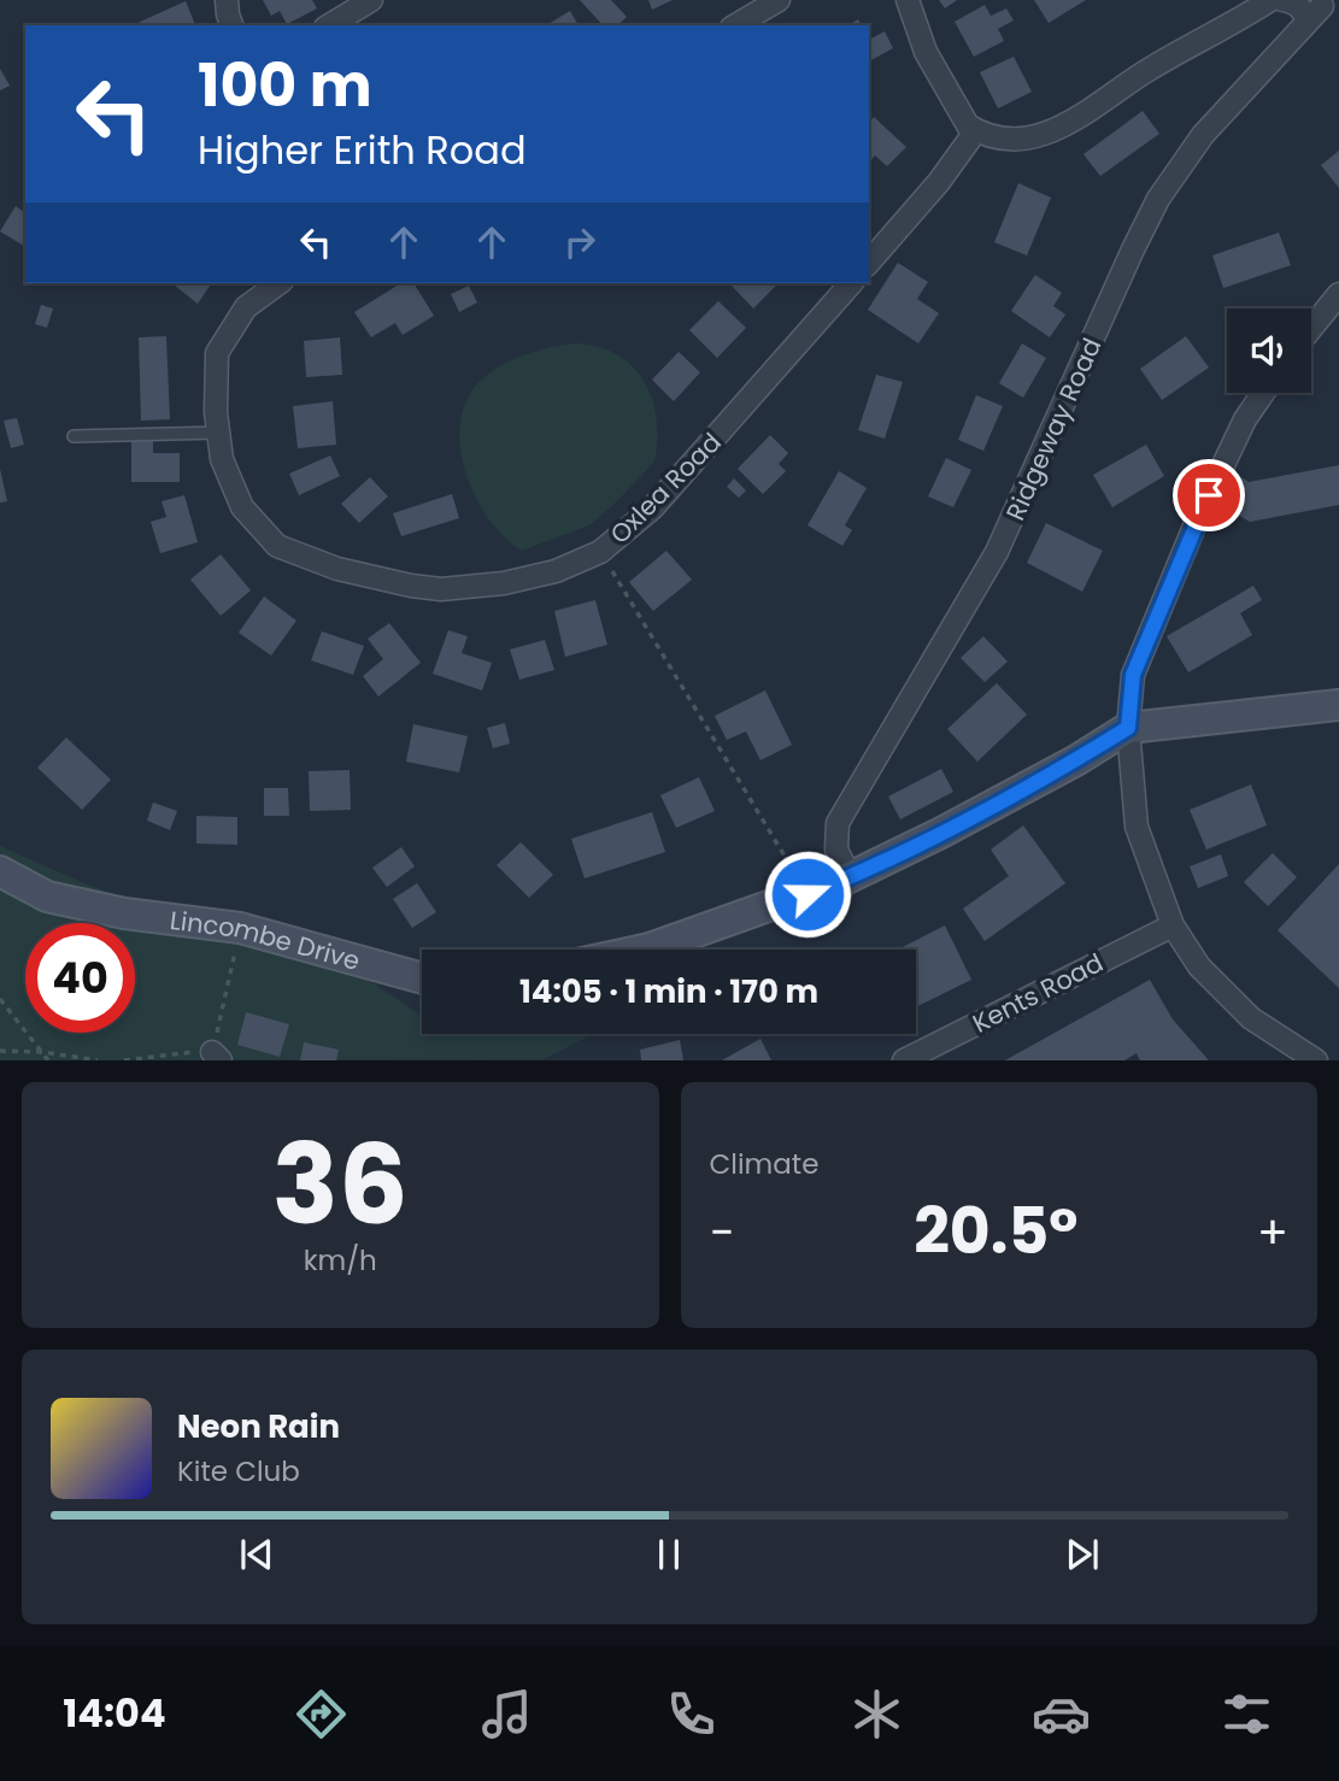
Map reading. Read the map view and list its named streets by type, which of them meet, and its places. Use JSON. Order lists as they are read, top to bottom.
{
  "streets": {
    "street": [
      "Ridgeway Road",
      "Oxlea Road",
      "Lincombe Drive",
      "Kents Road"
    ]
  },
  "page": {
    "turn": ["100 m", "Higher Erith Road"],
    "limit": "40",
    "trip": "14:05 · 1 min · 170 m",
    "tile": [
      ["36", "km/h"],
      "Climate"
    ],
    "heat": ["−", "20.5°", "+"],
    "song": ["Neon Rain", "Kite Club"],
    "tabs": "14:04"
  }
}
